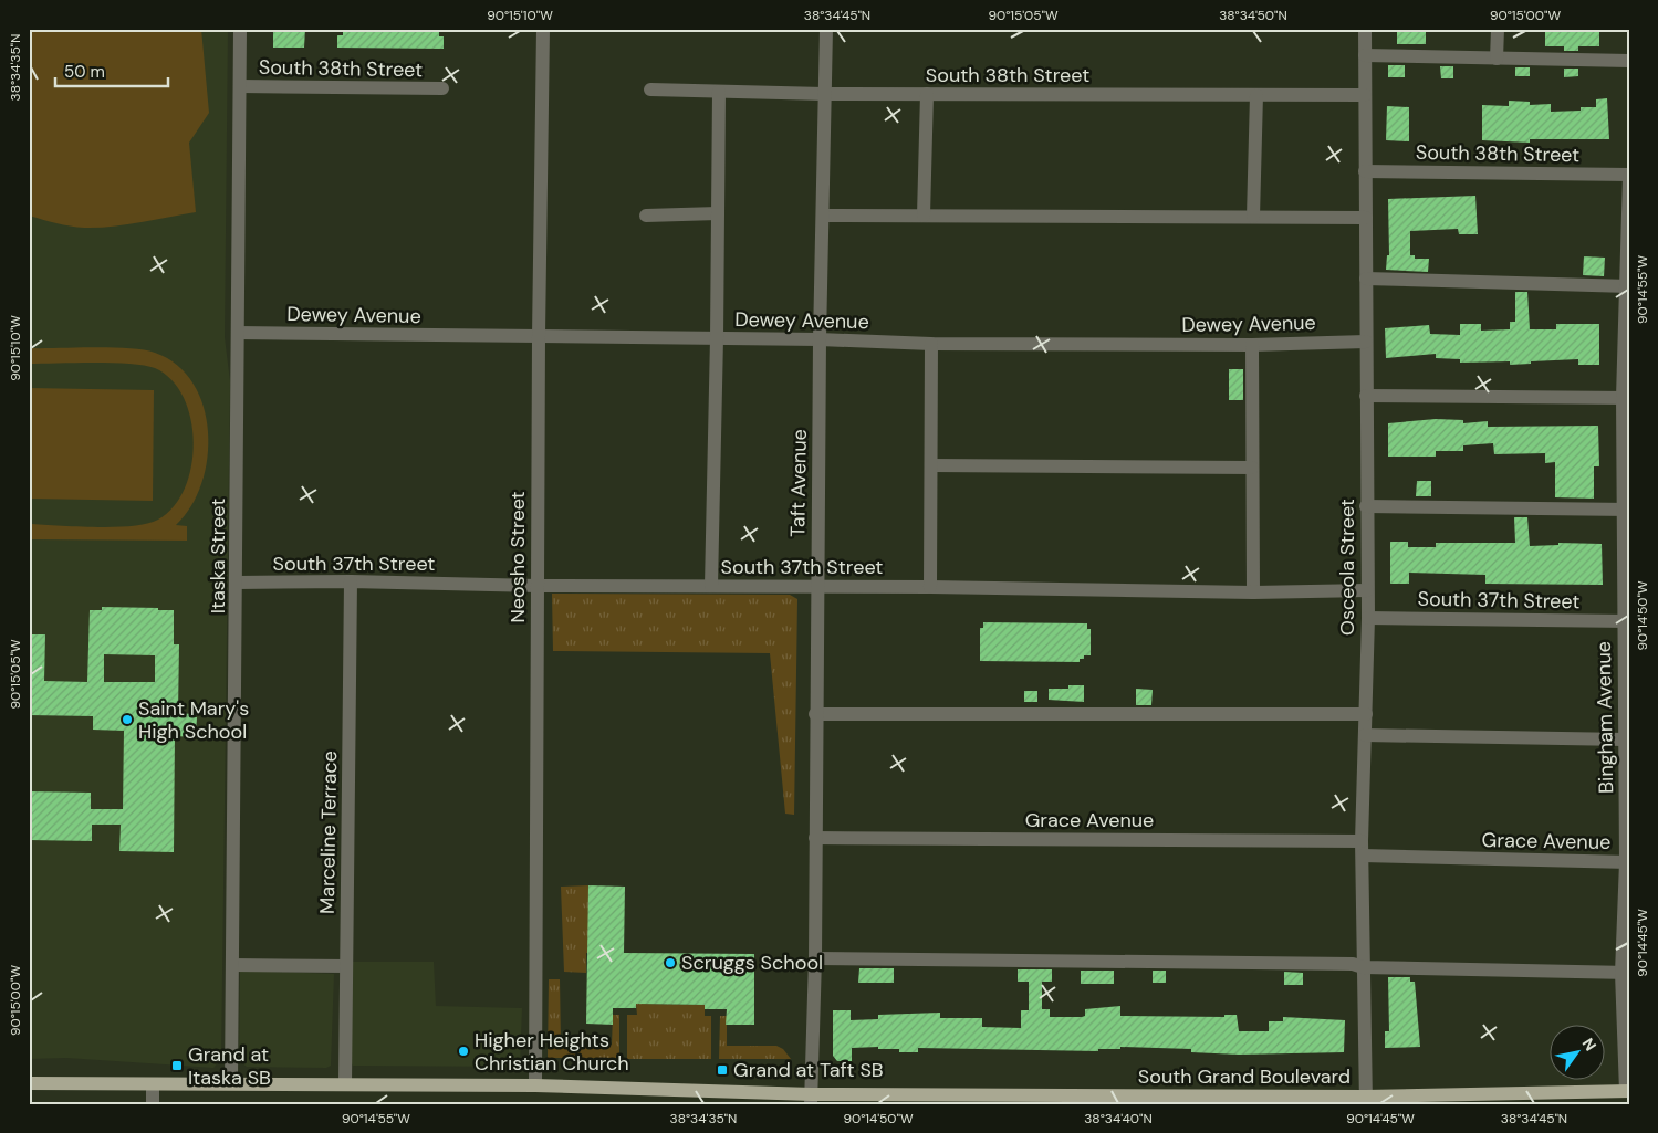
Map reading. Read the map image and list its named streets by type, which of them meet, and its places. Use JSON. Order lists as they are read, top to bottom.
{
  "streets": {
    "main road": ["South Grand Boulevard"],
    "street": [
      "South 38th Street",
      "Dewey Avenue",
      "Taft Avenue",
      "Itaska Street",
      "Neosho Street",
      "South 37th Street",
      "Osceola Street",
      "Bingham Avenue",
      "Grace Avenue",
      "Marceline Terrace"
    ]
  },
  "crossings": [
    ["South 38th Street", "Taft Avenue"],
    ["South 38th Street", "Itaska Street"],
    ["South 38th Street", "Osceola Street"],
    ["South 38th Street", "Bingham Avenue"],
    ["Dewey Avenue", "Taft Avenue"],
    ["Dewey Avenue", "Itaska Street"],
    ["Dewey Avenue", "Neosho Street"],
    ["Dewey Avenue", "Osceola Street"],
    ["Taft Avenue", "South 37th Street"],
    ["Taft Avenue", "Grace Avenue"],
    ["Taft Avenue", "South Grand Boulevard"],
    ["Itaska Street", "South 37th Street"],
    ["Itaska Street", "South Grand Boulevard"],
    ["Neosho Street", "South 37th Street"],
    ["Neosho Street", "South Grand Boulevard"],
    ["South 37th Street", "Osceola Street"],
    ["South 37th Street", "Bingham Avenue"],
    ["South 37th Street", "Marceline Terrace"],
    ["Osceola Street", "Grace Avenue"],
    ["Osceola Street", "South Grand Boulevard"],
    ["Bingham Avenue", "Grace Avenue"],
    ["Bingham Avenue", "South Grand Boulevard"],
    ["Marceline Terrace", "South Grand Boulevard"]
  ],
  "places": {
    "other": ["Saint Mary's High School", "Scruggs School", "Higher Heights Christian Church"],
    "transit": ["Grand at Itaska SB", "Grand at Taft SB"]
  },
  "scale_bar": "50 m",
  "north": "top right",
  "coordinates": [
    "90°15'10\"W",
    "38°34'45\"N",
    "90°15'05\"W",
    "38°34'50\"N",
    "90°15'00\"W",
    "38°34'35\"N",
    "90°14'55\"W",
    "90°14'50\"W",
    "90°14'45\"W",
    "38°34'40\"N"
  ]
}
